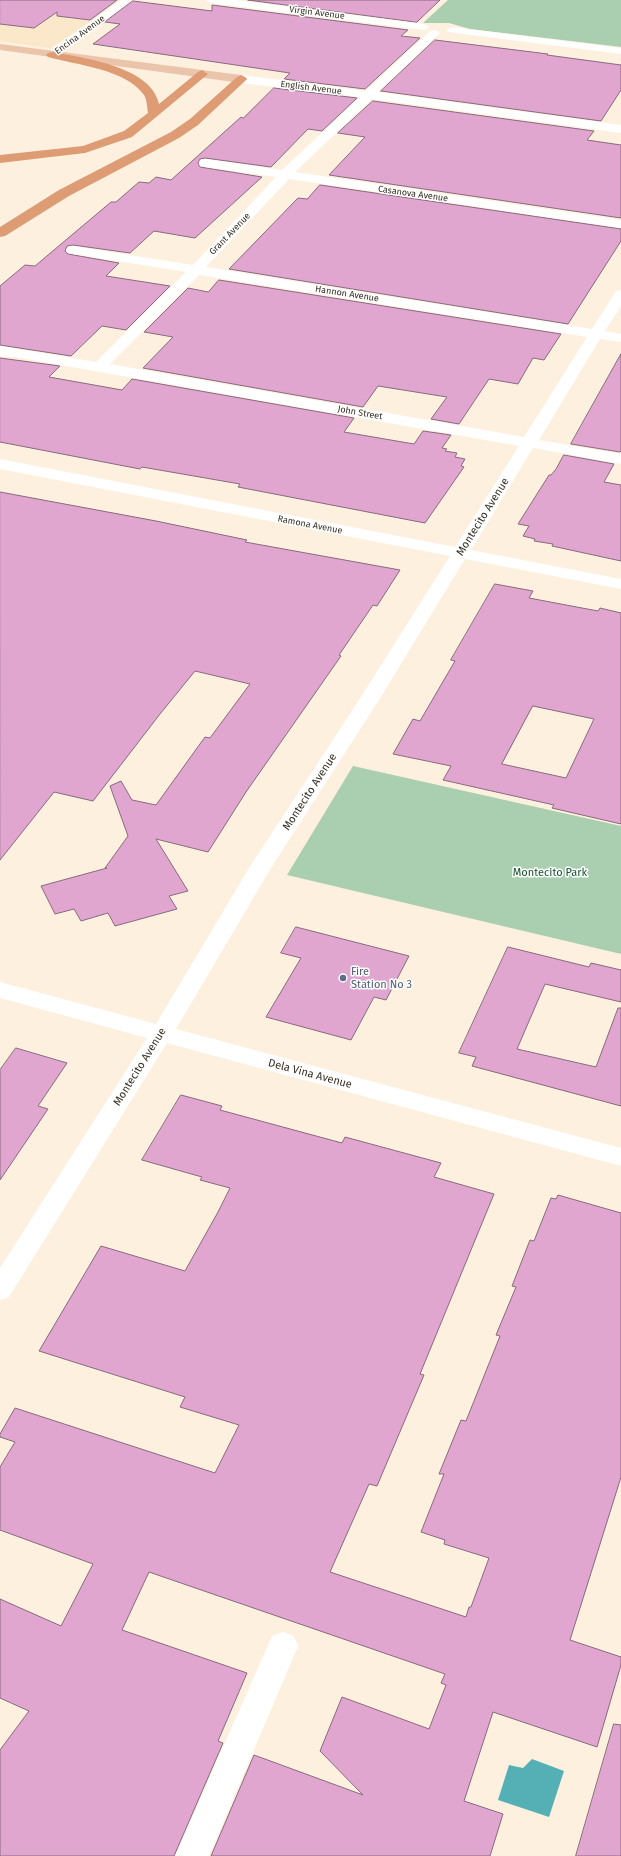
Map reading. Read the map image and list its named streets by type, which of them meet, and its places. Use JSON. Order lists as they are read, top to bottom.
{
  "streets": {
    "main road": ["English Avenue"],
    "street": [
      "Virgin Avenue",
      "Encina Avenue",
      "Casanova Avenue",
      "Grant Avenue",
      "Hannon Avenue",
      "John Street",
      "Montecito Avenue",
      "Ramona Avenue",
      "Dela Vina Avenue"
    ]
  },
  "crossings": [
    ["Virgin Avenue", "Grant Avenue"],
    ["Encina Avenue", "English Avenue"],
    ["English Avenue", "Grant Avenue"],
    ["Casanova Avenue", "Grant Avenue"],
    ["Grant Avenue", "Hannon Avenue"],
    ["Grant Avenue", "John Street"],
    ["Hannon Avenue", "Montecito Avenue"],
    ["John Street", "Montecito Avenue"],
    ["Montecito Avenue", "Ramona Avenue"],
    ["Montecito Avenue", "Dela Vina Avenue"]
  ],
  "parks": ["Montecito Park"],
  "places": ["Fire Station No 3"]
}
